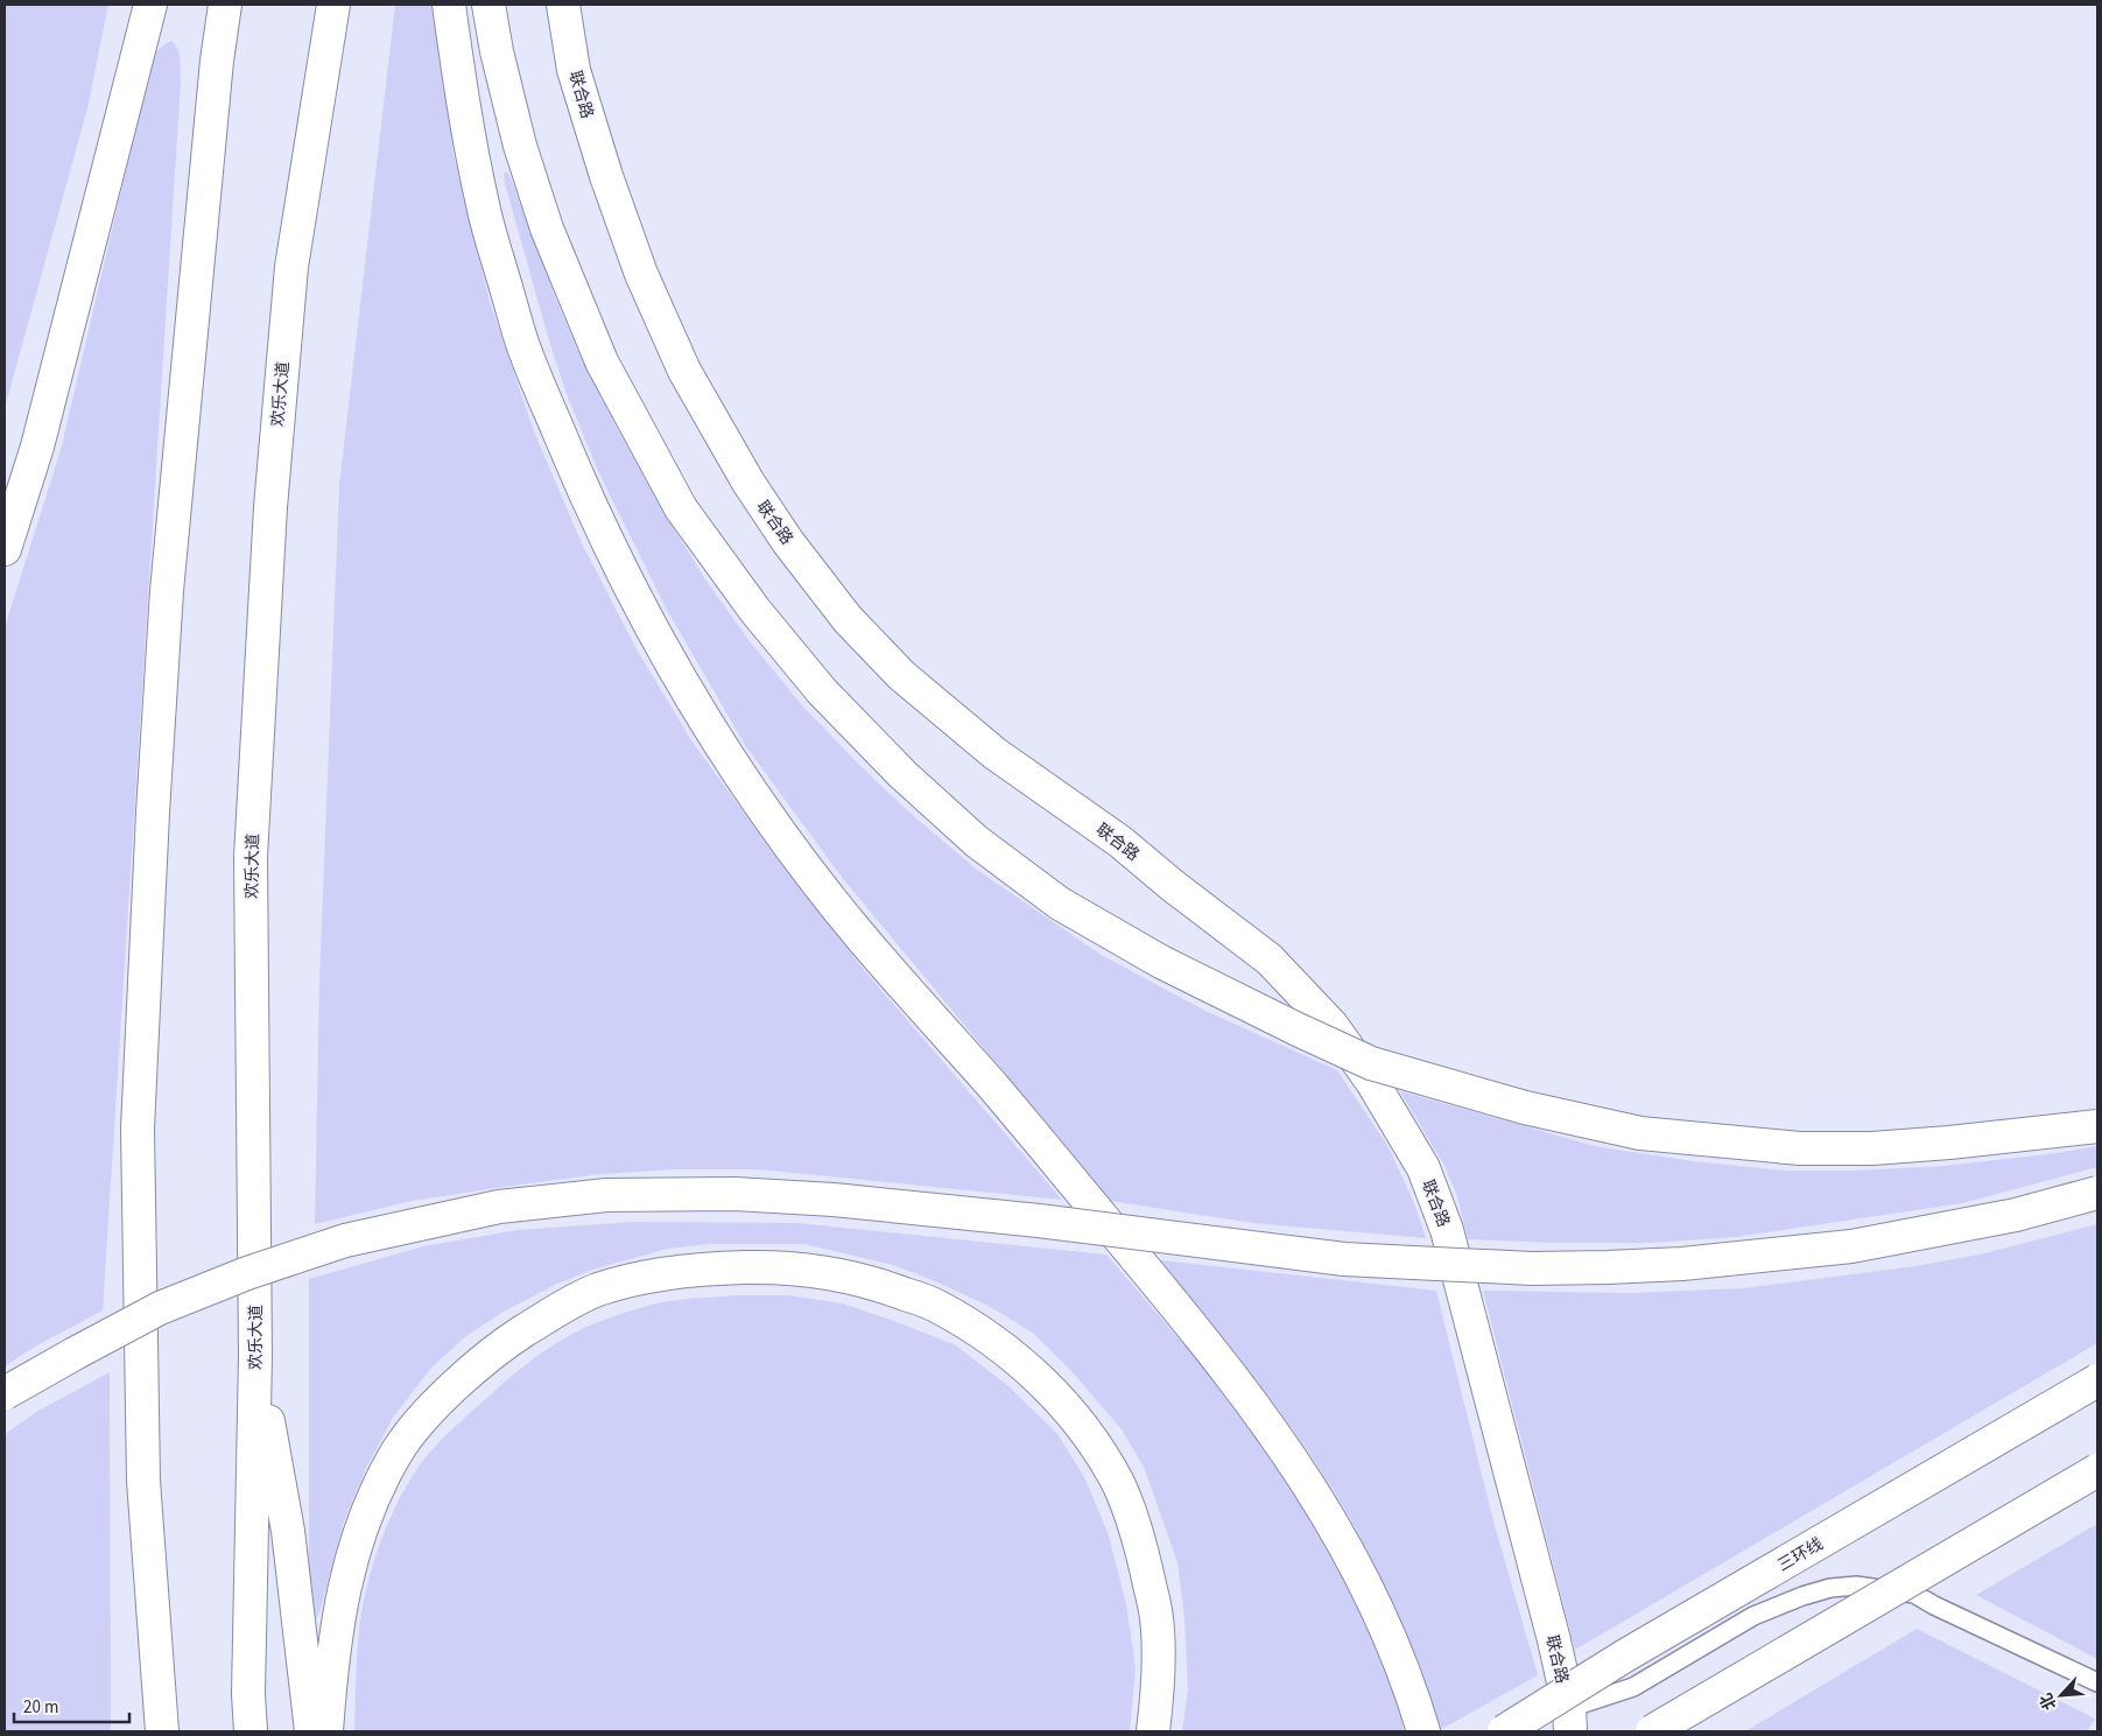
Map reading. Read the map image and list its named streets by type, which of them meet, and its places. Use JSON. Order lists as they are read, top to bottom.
{
  "streets": {
    "main road": ["联合路", "欢乐大道", "三环线"]
  },
  "scale_bar": "20 m",
  "north": "bottom left"
}
